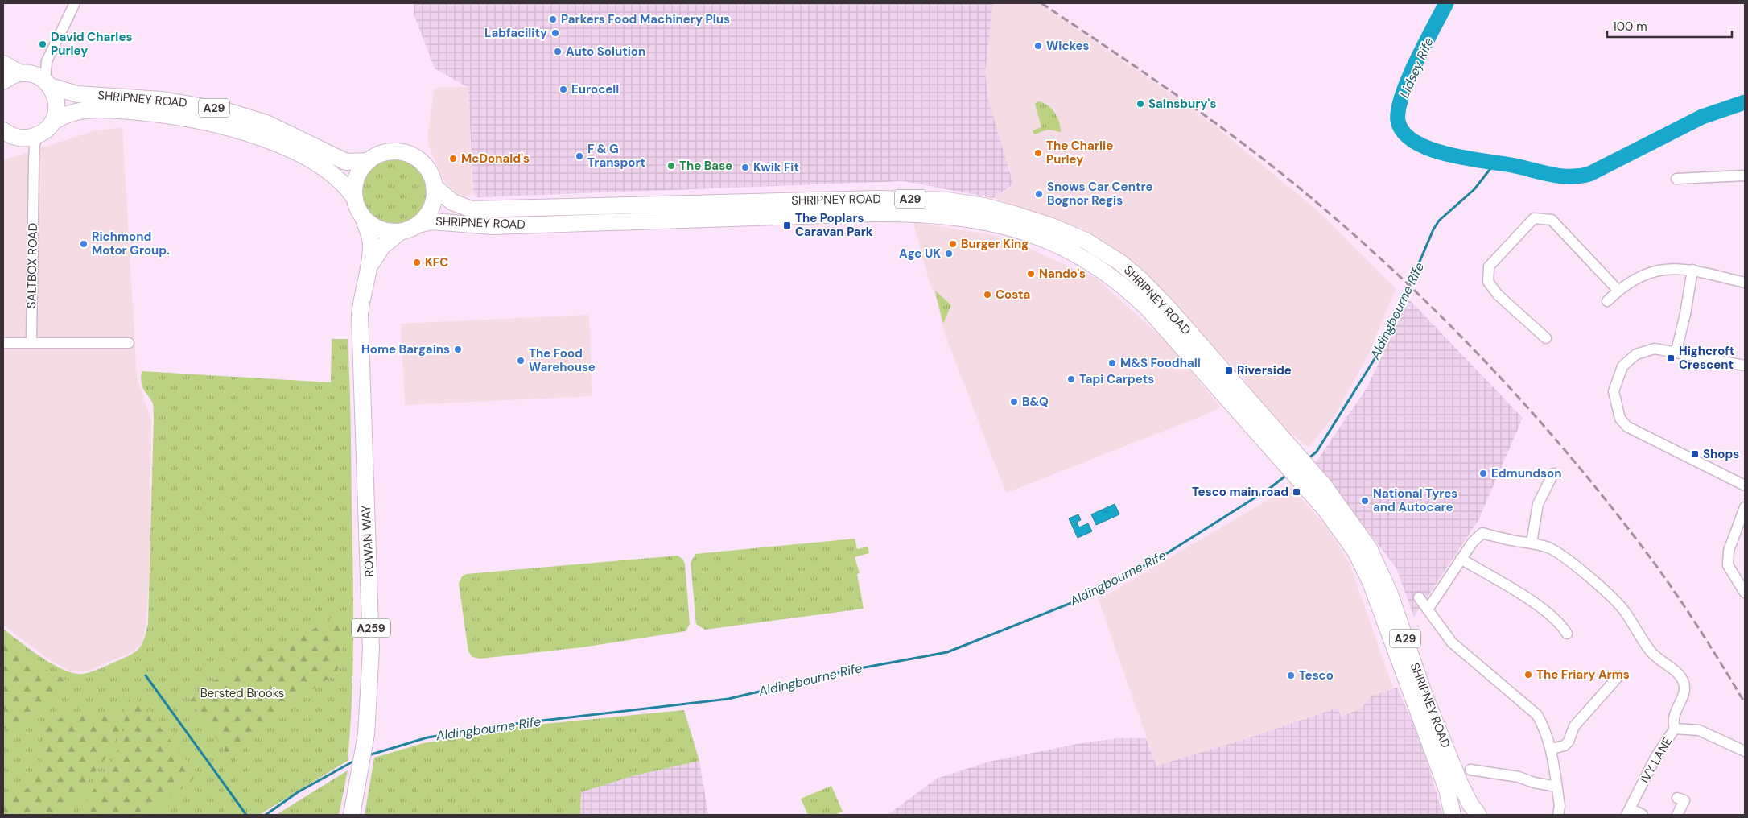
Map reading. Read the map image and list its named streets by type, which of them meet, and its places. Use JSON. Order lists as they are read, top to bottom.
{
  "streets": {
    "main road": [
      "SHRIPNEY ROAD",
      "A29",
      "ROWAN WAY",
      "A259"
    ],
    "street": ["SALTBOX ROAD", "IVY LANE"]
  },
  "crossings": [
    ["SHRIPNEY ROAD", "SALTBOX ROAD"],
    ["SHRIPNEY ROAD", "ROWAN WAY"]
  ],
  "water": ["Lidsey Rife", "Aldingbourne Rife"],
  "parks": ["Bersted Brooks"],
  "places": {
    "other": [
      "Parkers Food Machinery Plus",
      "Labfacility",
      "David Charles Purley",
      "Wickes",
      "Auto Solution",
      "Eurocell",
      "Sainsbury's",
      "The Charlie Purley",
      "F & G Transport",
      "McDonald's",
      "The Base",
      "Kwik Fit",
      "Snows Car Centre Bognor Regis",
      "Richmond Motor Group.",
      "Burger King",
      "Age UK",
      "KFC",
      "Nando's",
      "Costa",
      "Home Bargains",
      "The Food Warehouse",
      "M&S Foodhall",
      "Tapi Carpets",
      "B&Q",
      "Edmundson",
      "National Tyres and Autocare",
      "The Friary Arms",
      "Tesco"
    ],
    "transit": [
      "The Poplars Caravan Park",
      "Highcroft Crescent",
      "Riverside",
      "Shops",
      "Tesco main road"
    ]
  },
  "scale_bar": "100 m"
}
